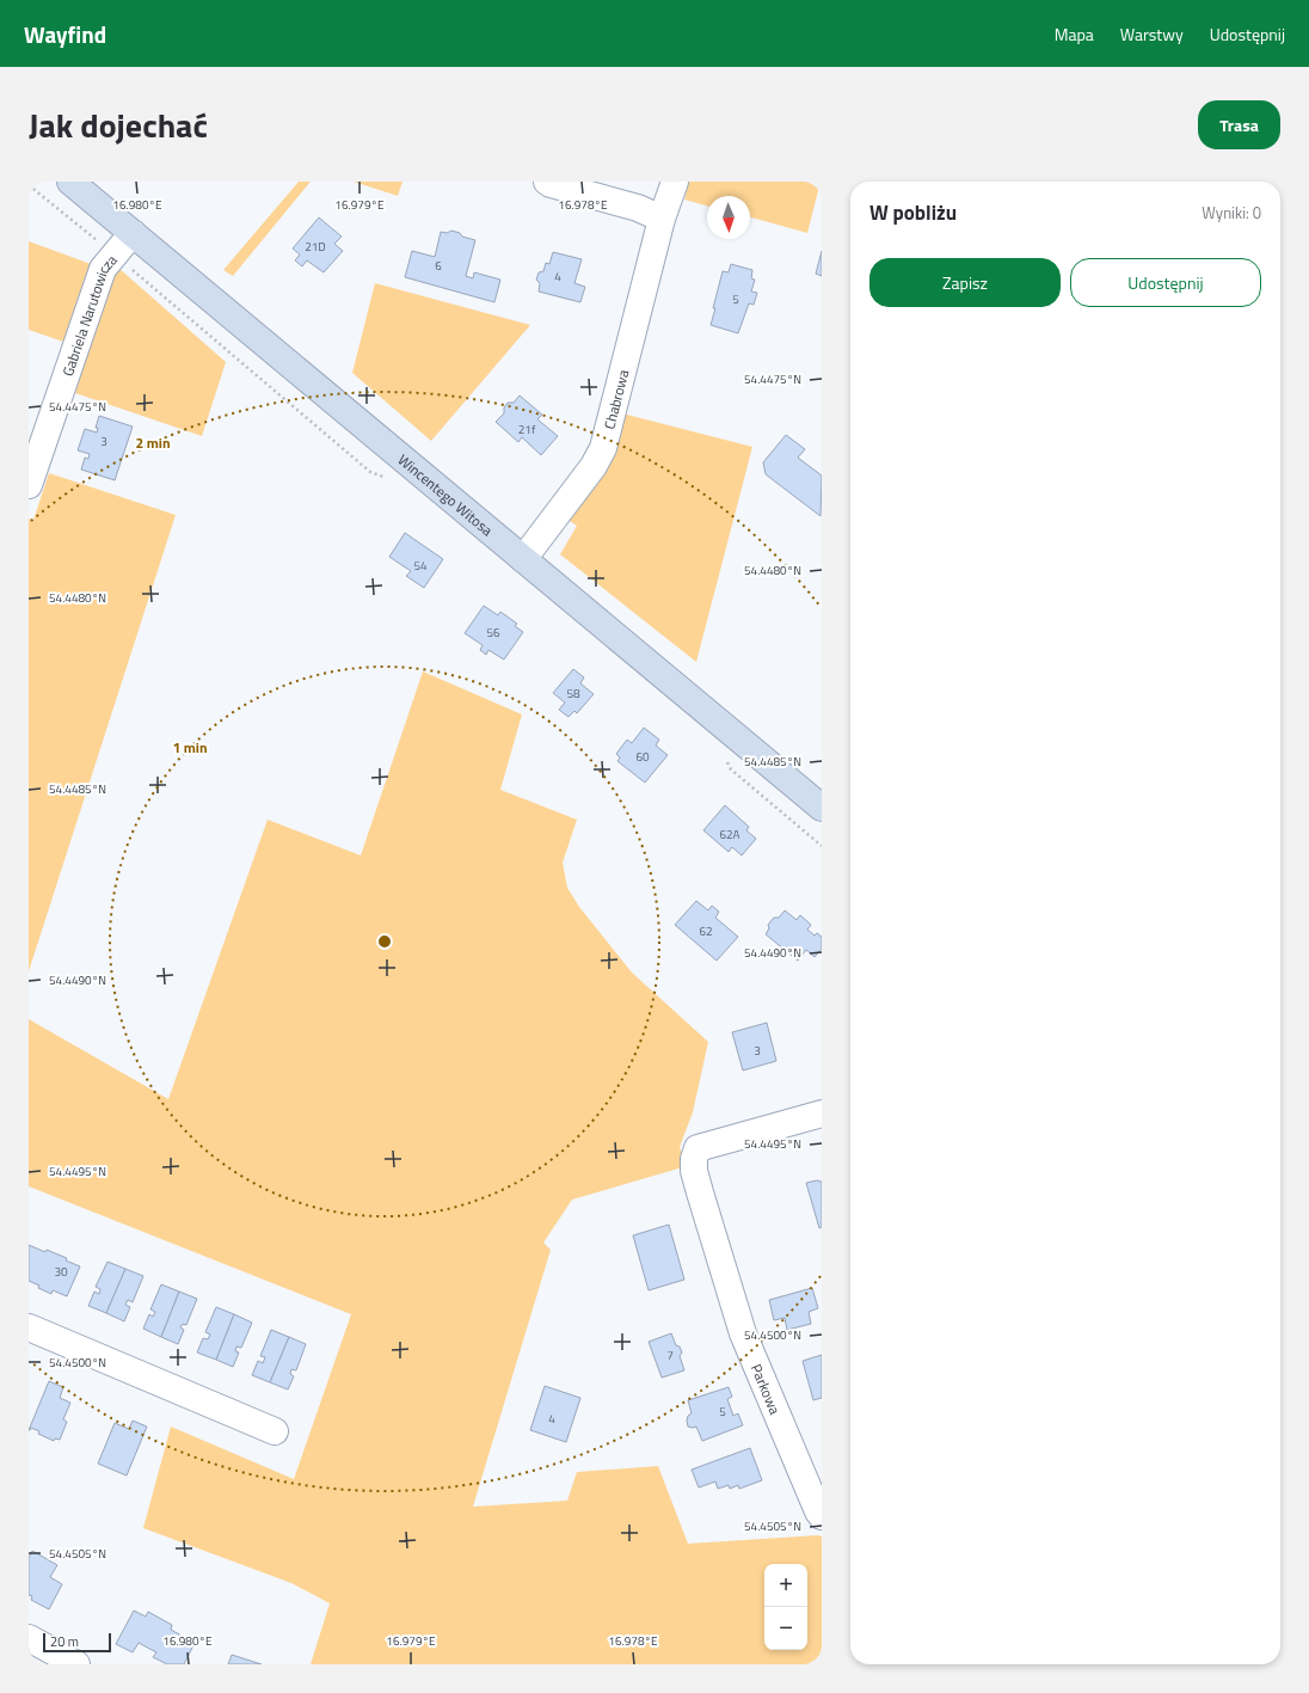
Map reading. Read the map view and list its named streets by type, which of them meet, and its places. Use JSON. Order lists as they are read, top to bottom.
{
  "streets": {
    "street": [
      "Gabriela Narutowicza",
      "Chabrowa",
      "Wincentego Witosa",
      "Parkowa"
    ]
  },
  "crossings": [
    ["Gabriela Narutowicza", "Wincentego Witosa"],
    ["Chabrowa", "Wincentego Witosa"]
  ],
  "house_numbers": [
    "21D",
    "6",
    "4",
    "5",
    "21f",
    "3",
    "54",
    "56",
    "58",
    "60",
    "62A",
    "62",
    "3",
    "30",
    "7",
    "5",
    "4"
  ],
  "scale_bar": "20 m",
  "north": "bottom",
  "page": {
    "header": "Wayfind",
    "nav": ["Mapa", "Warstwy", "Udostępnij"],
    "title": "Jak dojechać",
    "buttons": [
      "Trasa",
      ["Zapisz", "Udostępnij"]
    ],
    "heading": ["W pobliżu", "Wyniki: 0"],
    "map_buttons": ["+", "−"],
    "scale": "20 m"
  },
  "coordinates": [
    "16.980°E",
    "16.979°E",
    "16.978°E",
    "54.4475°N",
    "54.4480°N",
    "54.4485°N",
    "54.4490°N",
    "54.4495°N",
    "54.4500°N",
    "54.4505°N"
  ],
  "rings": ["2 min", "1 min"]
}
